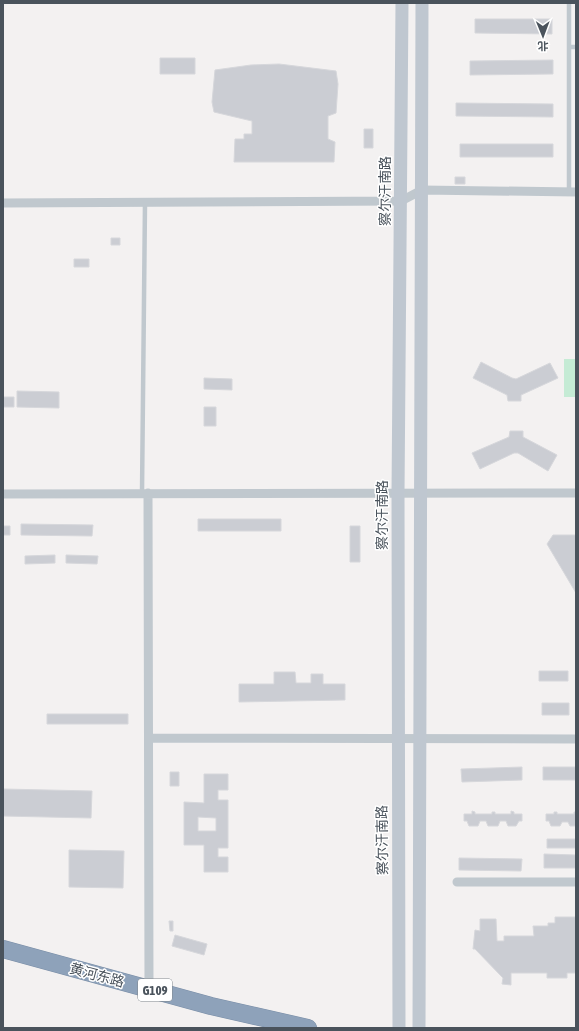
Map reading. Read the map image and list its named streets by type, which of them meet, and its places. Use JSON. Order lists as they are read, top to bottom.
{
  "streets": {
    "highway": ["黄河东路", "G109"],
    "main road": ["察尔汗南路"]
  },
  "north": "bottom"
}
